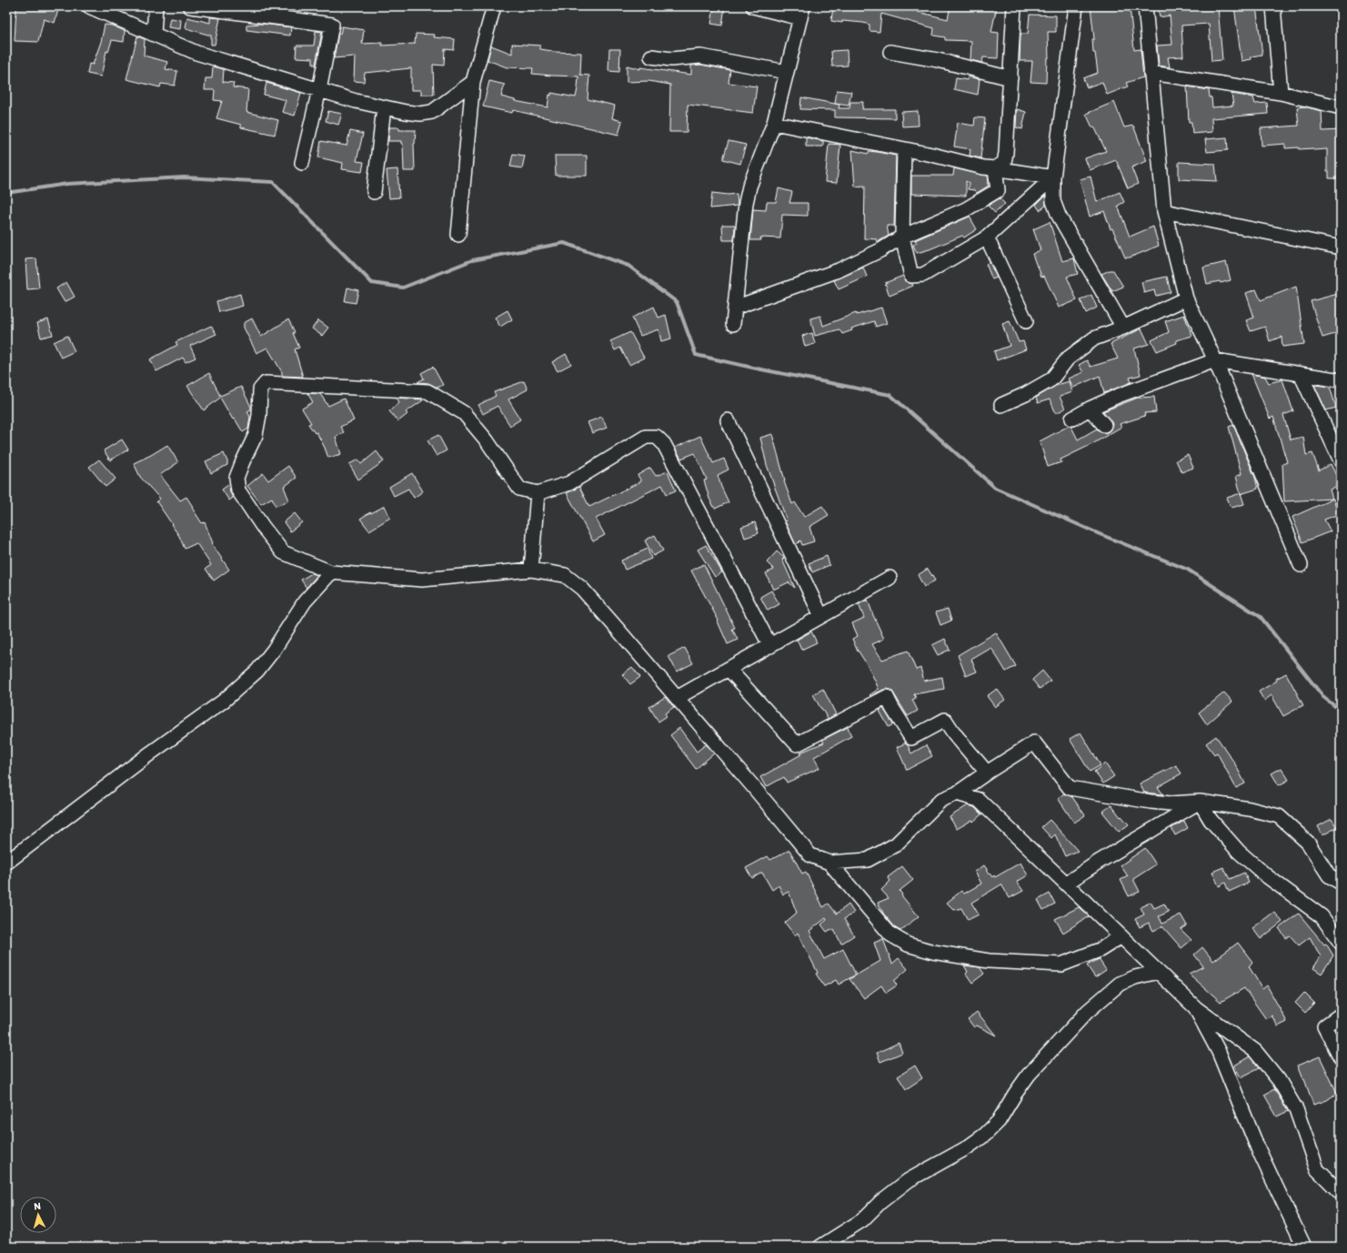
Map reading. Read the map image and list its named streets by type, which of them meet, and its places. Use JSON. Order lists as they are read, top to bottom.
{
  "north": "top"
}
